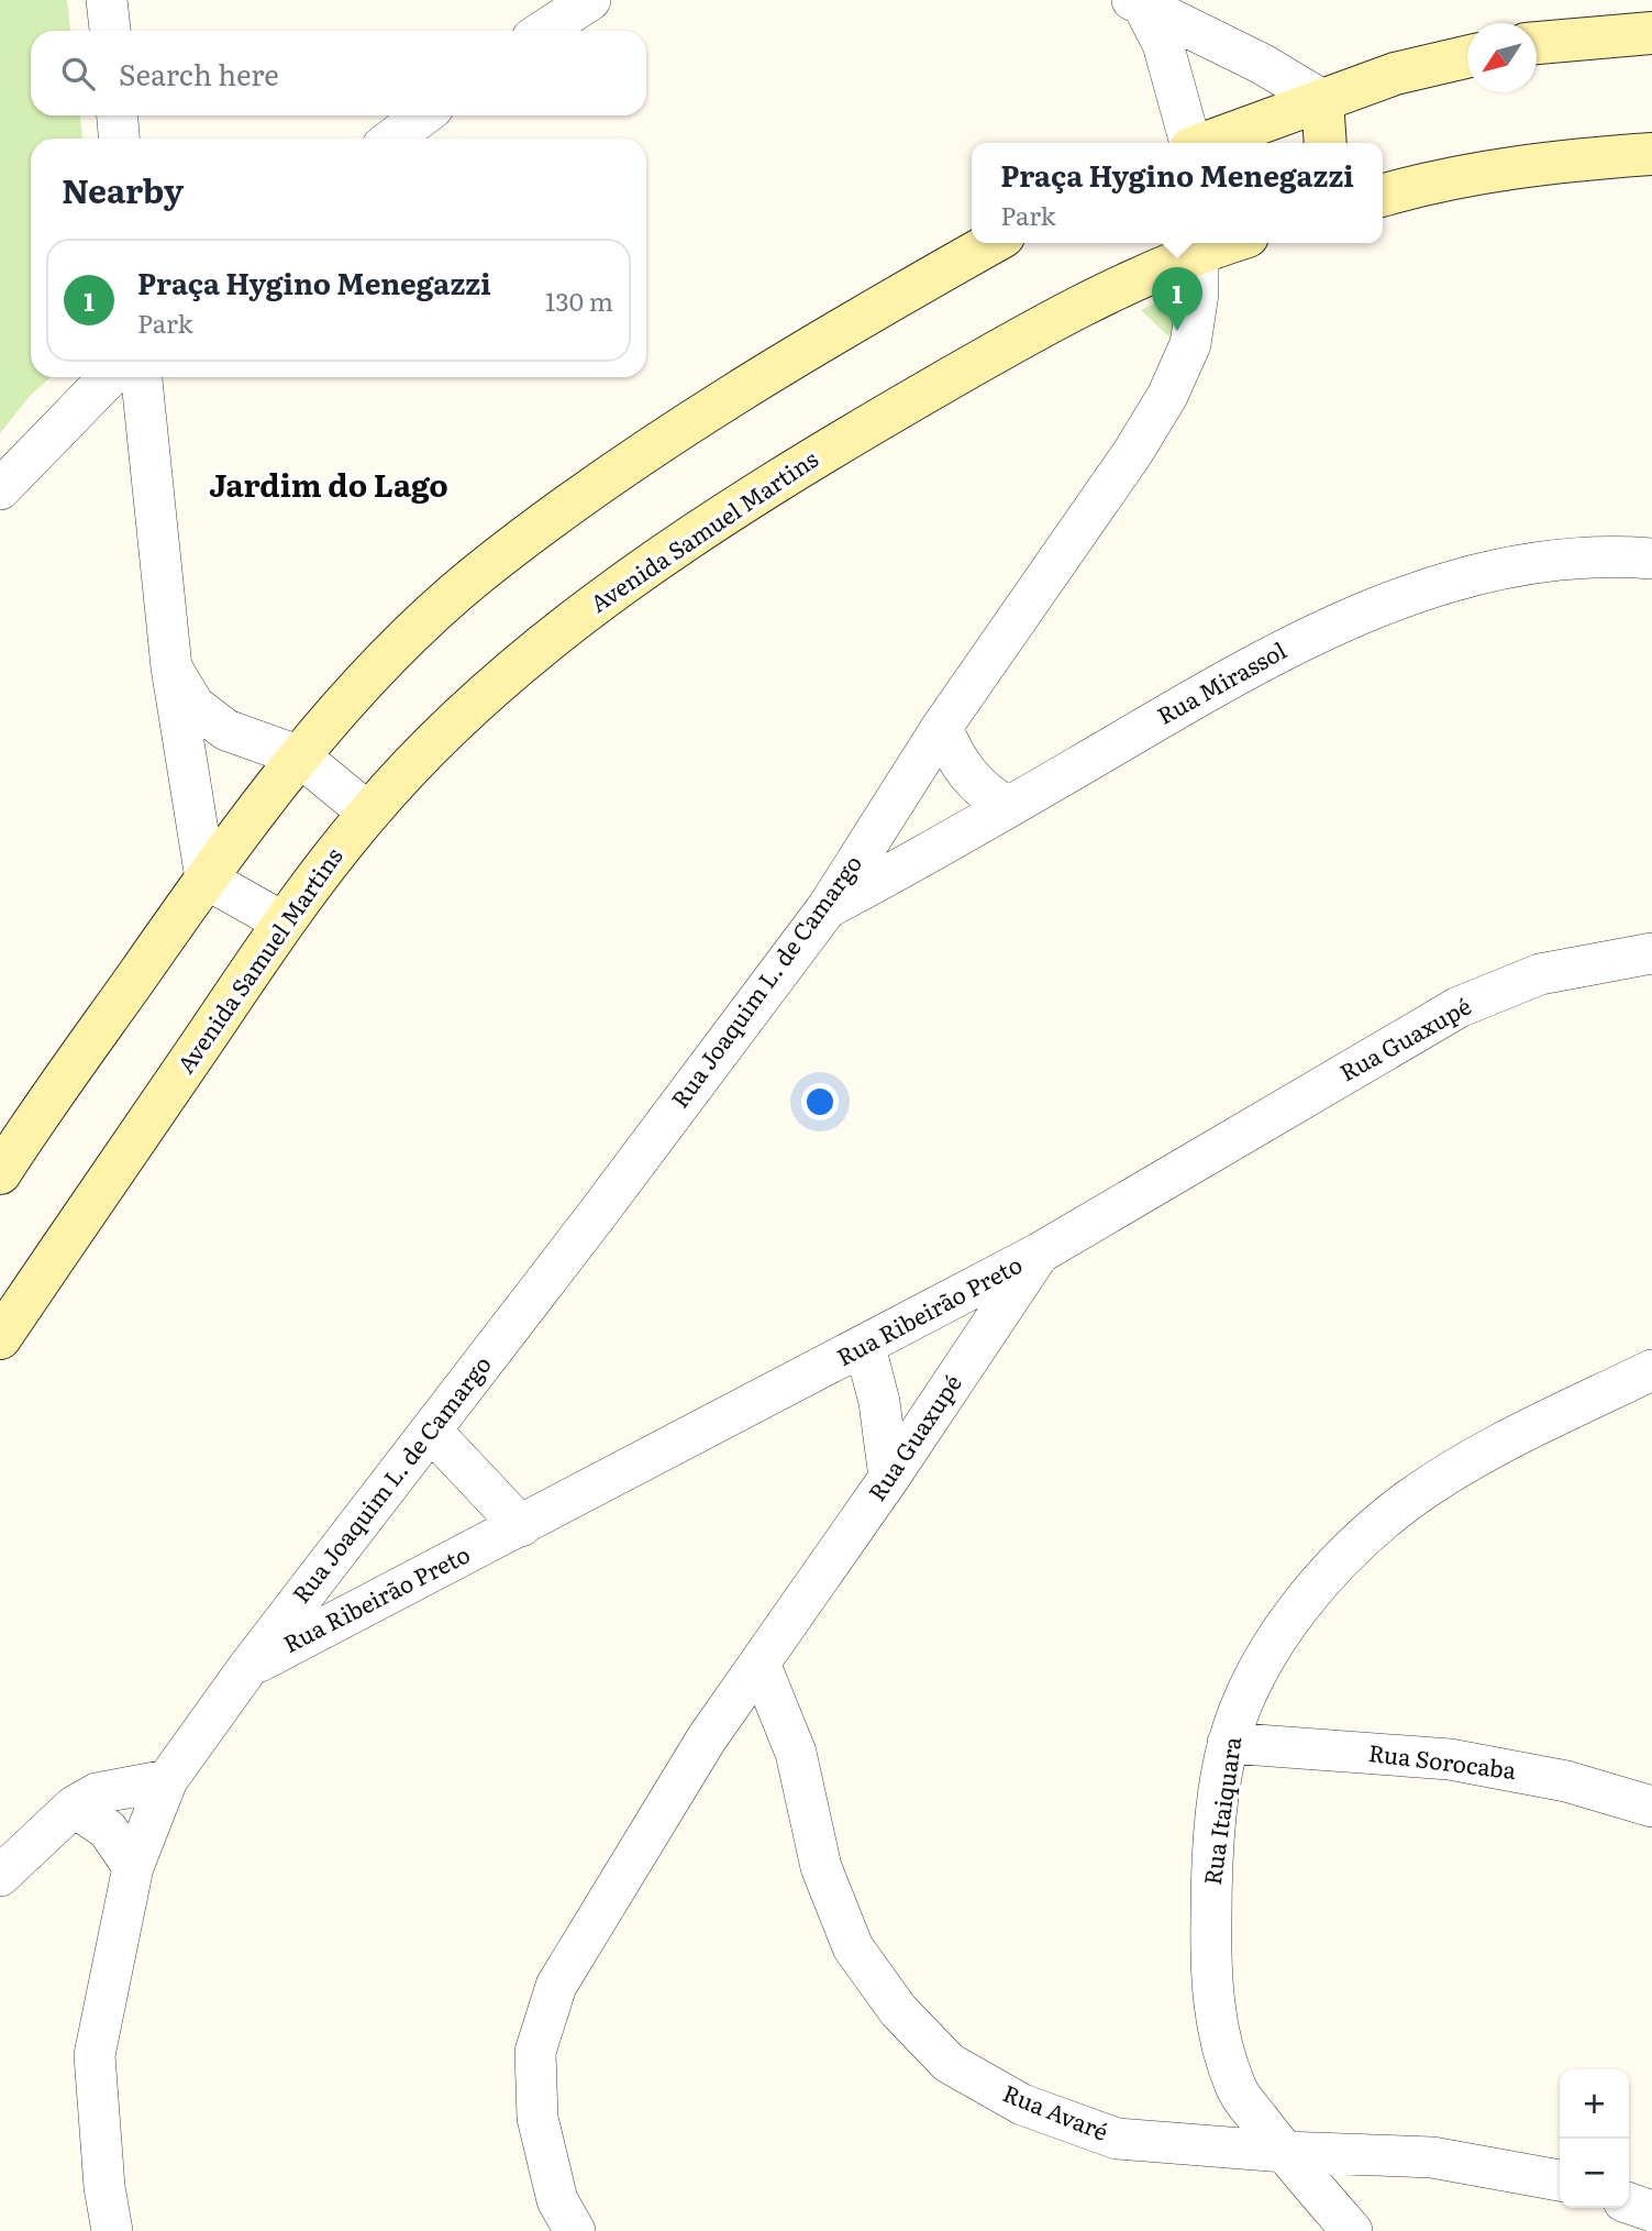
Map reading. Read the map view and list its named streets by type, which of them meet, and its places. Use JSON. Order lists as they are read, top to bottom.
{
  "streets": {
    "main road": ["Avenida Samuel Martins"],
    "street": [
      "Rua Mirassol",
      "Rua Joaquim L. de Camargo",
      "Rua Guaxupé",
      "Rua Ribeirão Preto",
      "Rua Sorocaba",
      "Rua Itaiquara",
      "Rua Avaré"
    ]
  },
  "crossings": [
    ["Avenida Samuel Martins", "Rua Joaquim L. de Camargo"],
    ["Rua Mirassol", "Rua Joaquim L. de Camargo"],
    ["Rua Joaquim L. de Camargo", "Rua Ribeirão Preto"],
    ["Rua Guaxupé", "Rua Ribeirão Preto"],
    ["Rua Guaxupé", "Rua Avaré"],
    ["Rua Sorocaba", "Rua Itaiquara"],
    ["Rua Itaiquara", "Rua Avaré"]
  ],
  "districts": ["Jardim do Lago"],
  "north": "bottom left",
  "page": {
    "search": "Search here",
    "heading": "Nearby",
    "popup": ["Praça Hygino Menegazzi", "Park"],
    "list": [
      {
        "mark": "1",
        "name": "Praça Hygino Menegazzi",
        "note": "Park",
        "value": "130 m"
      }
    ],
    "pins": "1",
    "map_buttons": ["+", "−"]
  }
}
